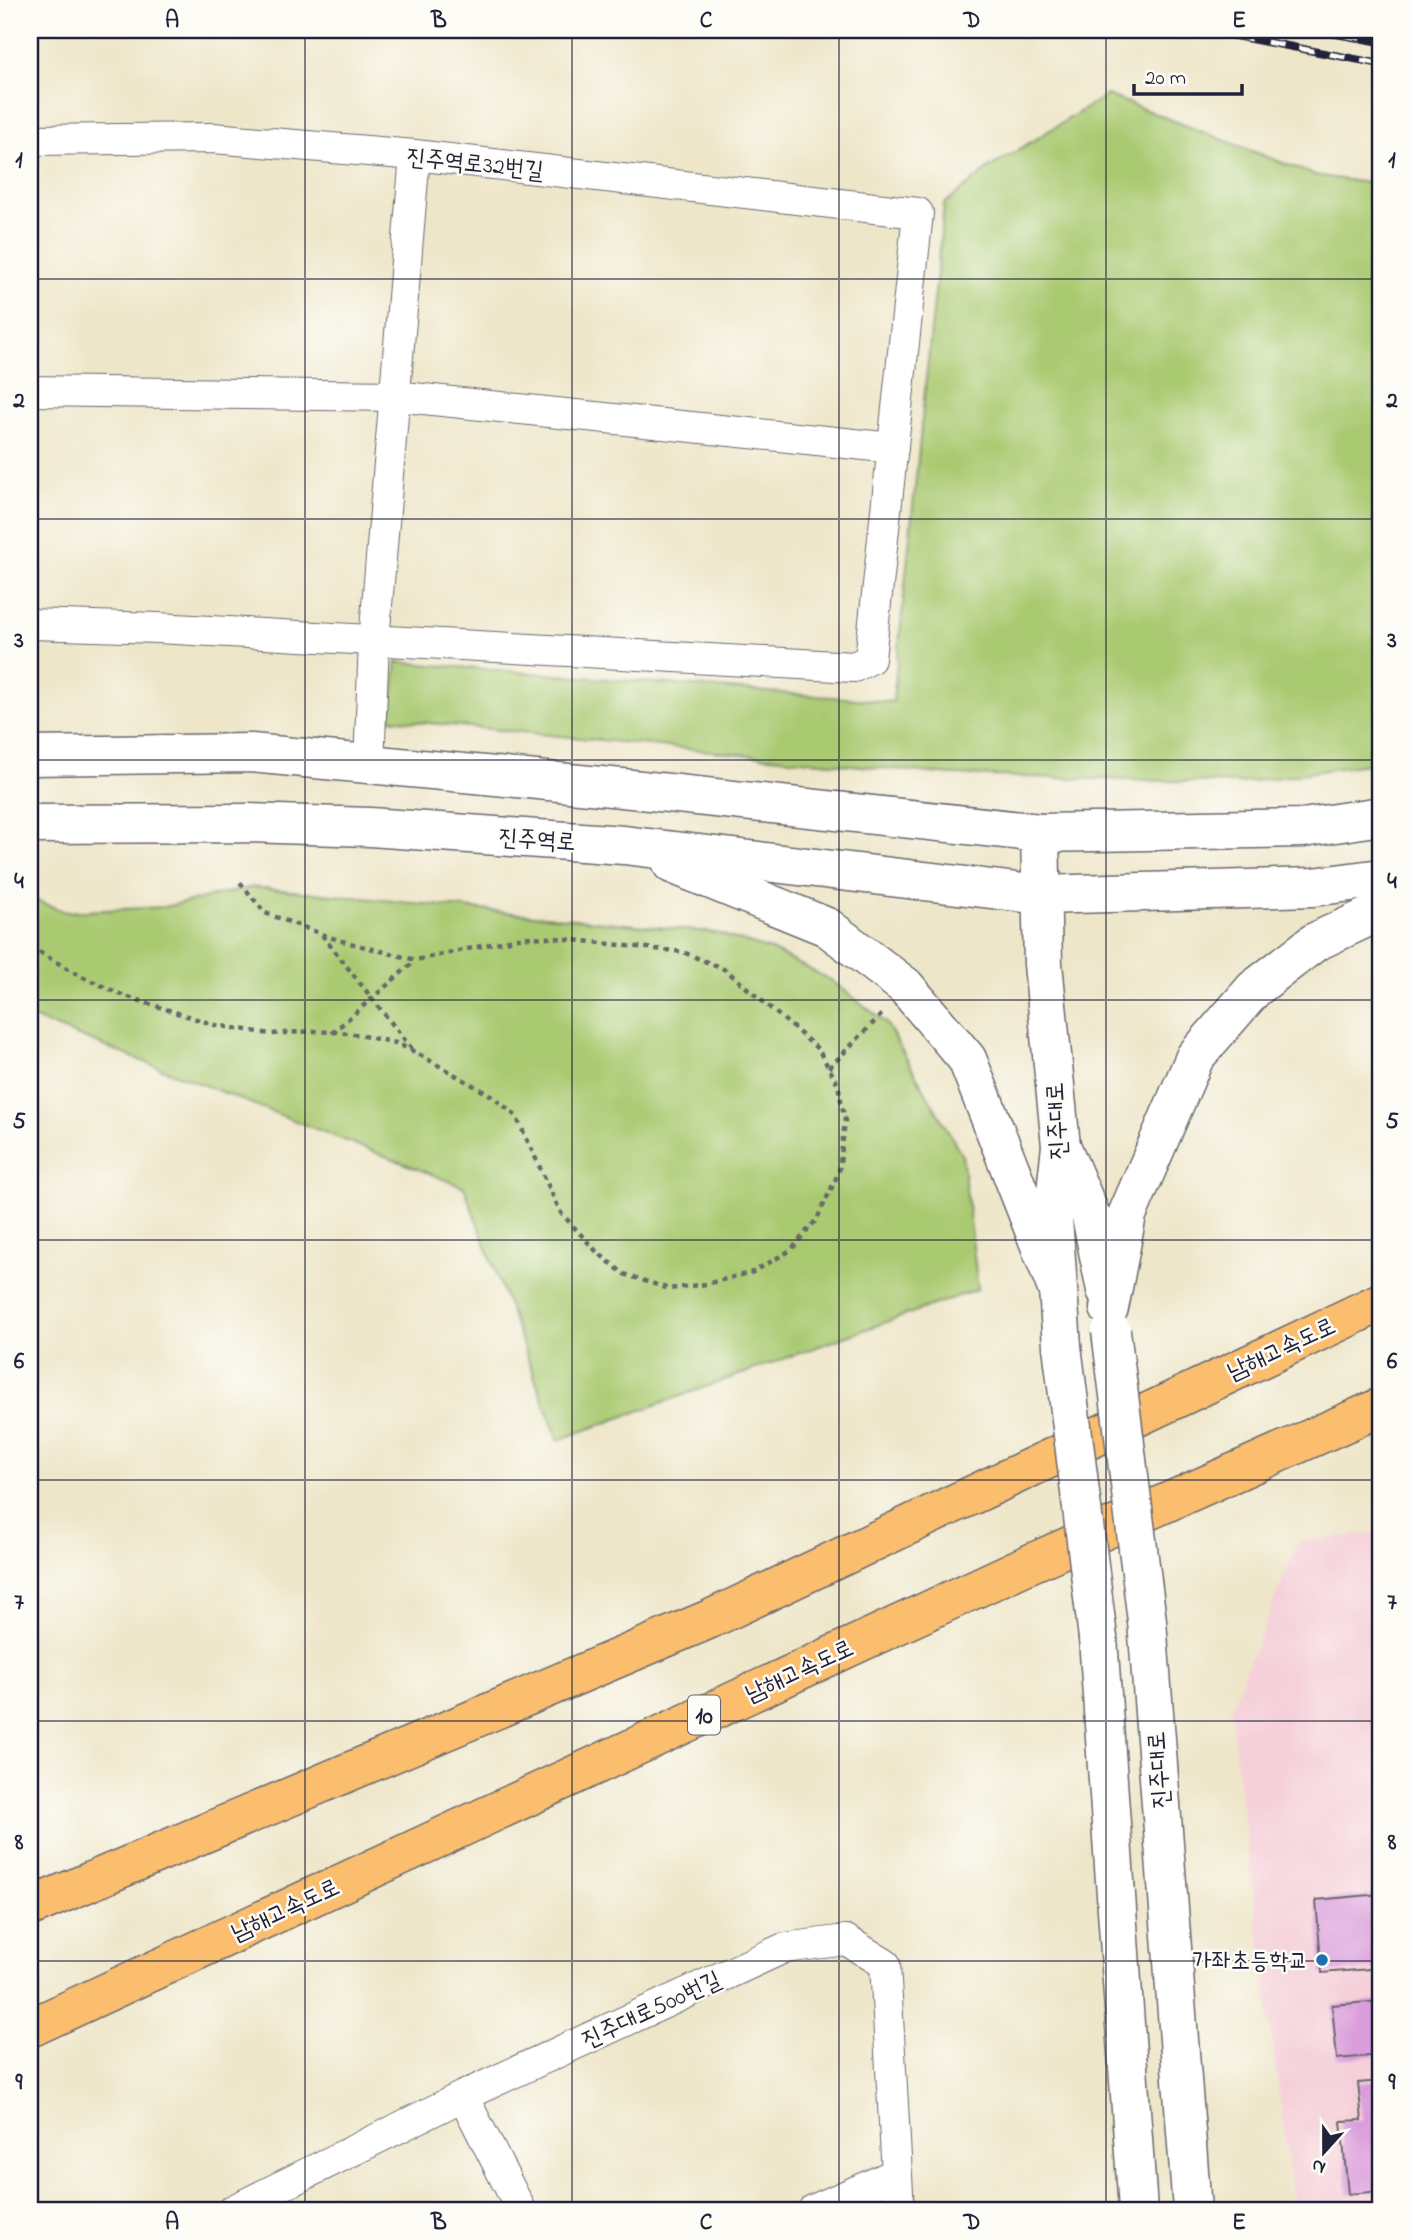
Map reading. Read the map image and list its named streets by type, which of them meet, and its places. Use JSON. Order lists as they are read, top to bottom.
{
  "streets": {
    "highway": ["남해고속도로", "10"],
    "street": [
      "진주역로32번길",
      "진주역로",
      "진주대로",
      "진주대로500번길"
    ]
  },
  "crossings": [
    ["진주역로", "진주대로"]
  ],
  "places": ["가좌초등학교"],
  "scale_bar": "20 m",
  "north": "bottom",
  "grid": {
    "columns": [
      "A",
      "B",
      "C",
      "D",
      "E"
    ],
    "rows": [
      "1",
      "2",
      "3",
      "4",
      "5",
      "6",
      "7",
      "8",
      "9"
    ]
  }
}
